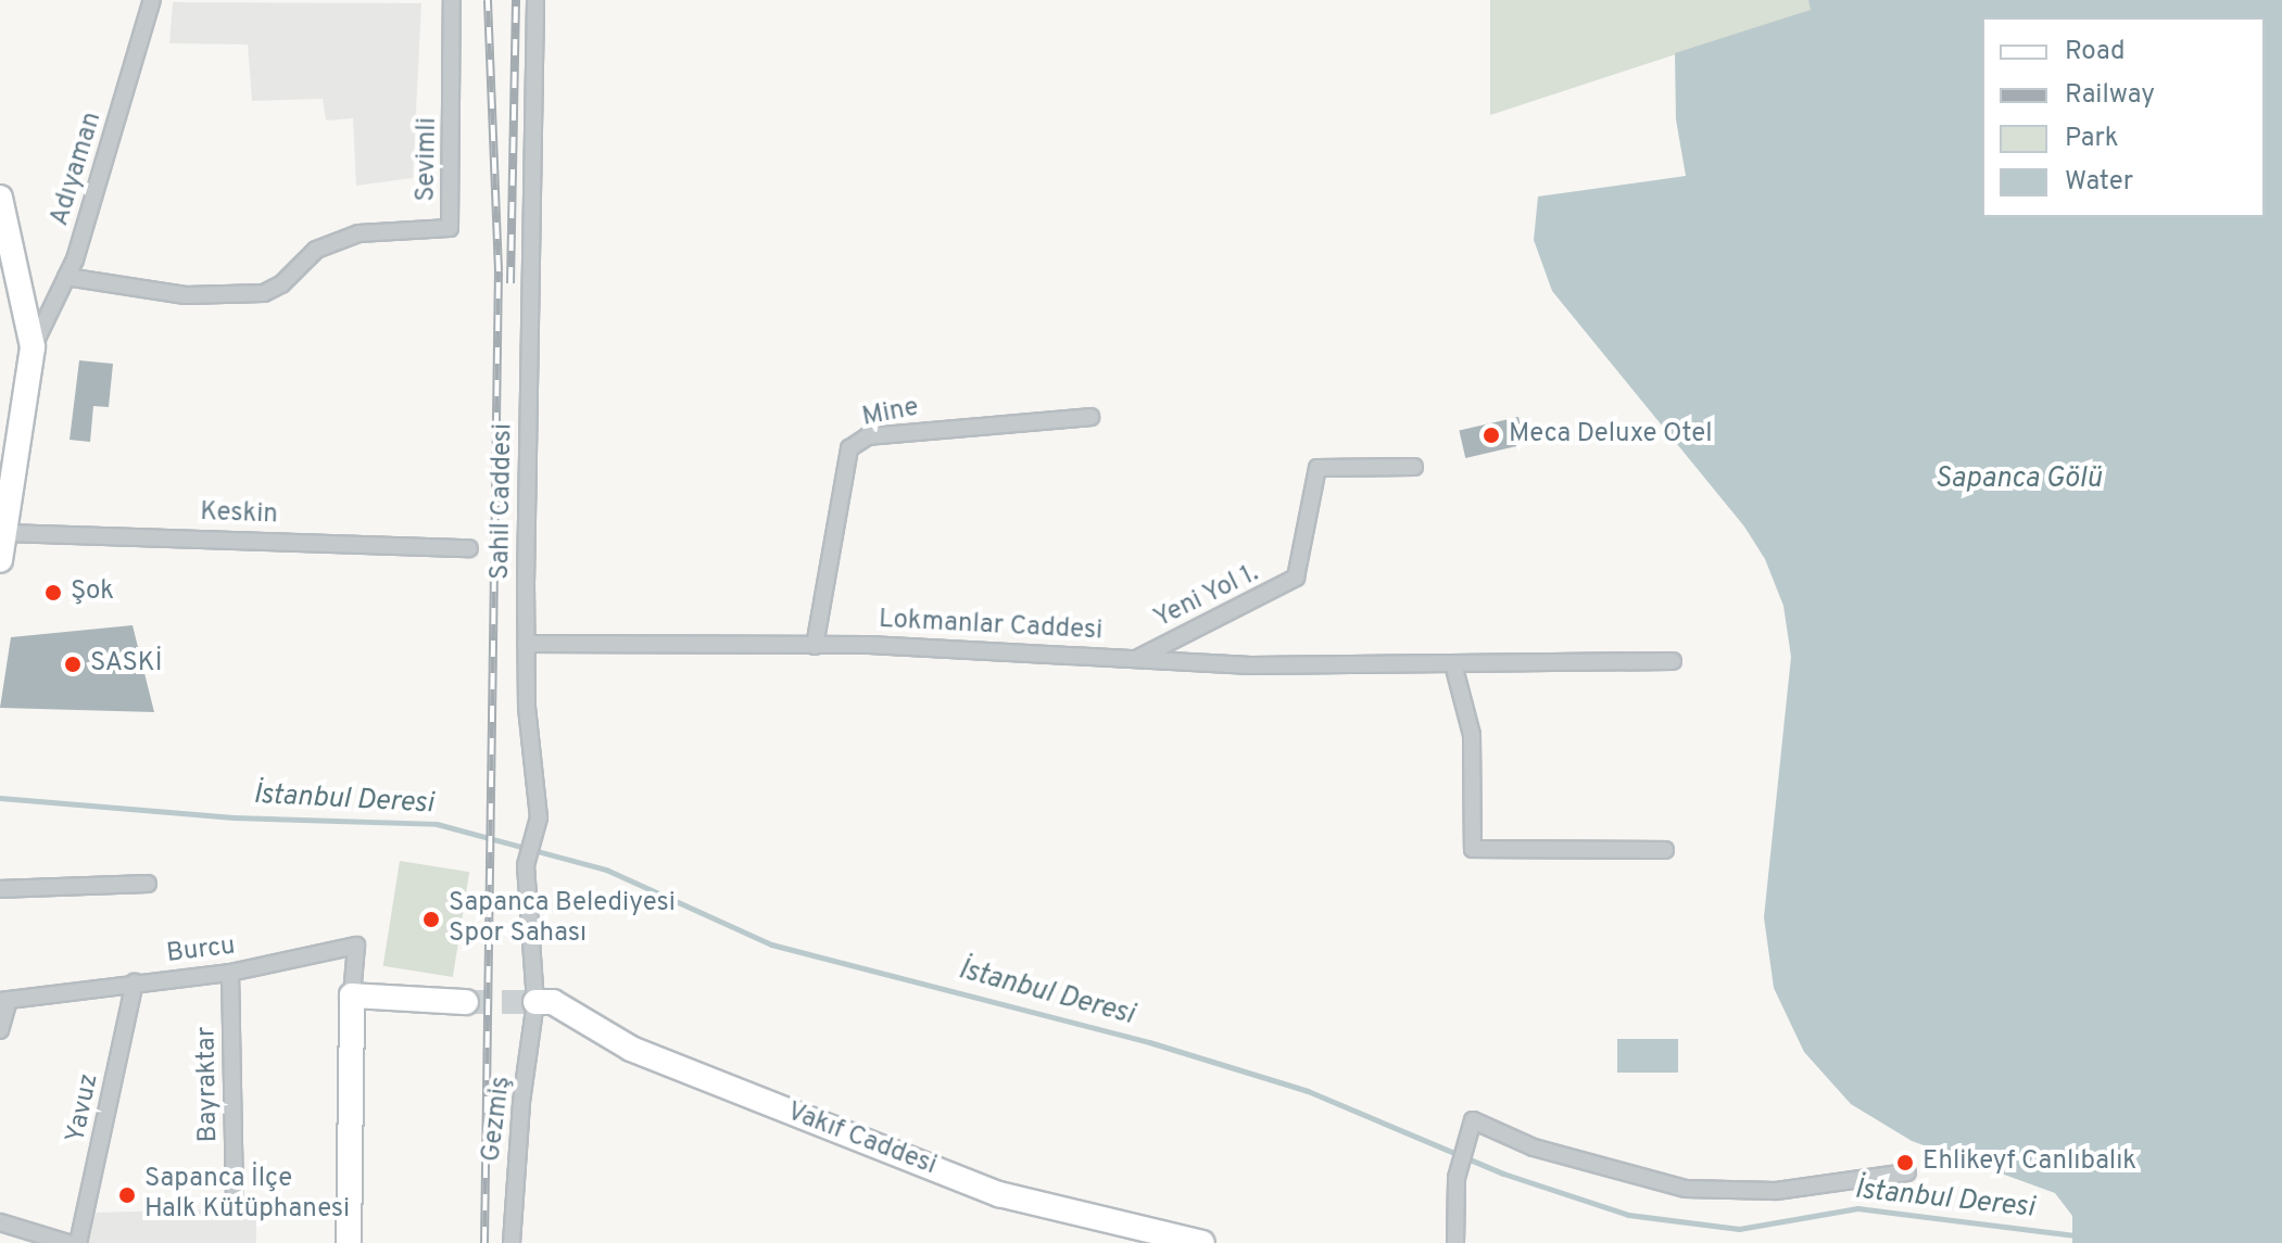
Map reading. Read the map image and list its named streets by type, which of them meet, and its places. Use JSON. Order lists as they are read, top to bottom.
{
  "streets": {
    "street": [
      "Sevimli",
      "Adıyaman",
      "Mine",
      "Sahil Caddesi",
      "Keskin",
      "Yeni Yol 1.",
      "Lokmanlar Caddesi",
      "Burcu",
      "Bayraktar",
      "Yavuz",
      "Gezmiş",
      "Vakıf Caddesi"
    ]
  },
  "crossings": [
    ["Sevimli", "Adıyaman"],
    ["Mine", "Lokmanlar Caddesi"],
    ["Sahil Caddesi", "Lokmanlar Caddesi"],
    ["Sahil Caddesi", "Gezmiş"],
    ["Sahil Caddesi", "Vakıf Caddesi"],
    ["Yeni Yol 1.", "Lokmanlar Caddesi"],
    ["Burcu", "Bayraktar"],
    ["Burcu", "Yavuz"],
    ["Gezmiş", "Vakıf Caddesi"]
  ],
  "water": ["Sapanca Gölü", "İstanbul Deresi"],
  "places": [
    "Meca Deluxe Otel",
    "Şok",
    "SASKİ",
    "Sapanca Belediyesi Spor Sahası",
    "Ehlikeyf Canlıbalık",
    "Sapanca İlçe Halk Kütüphanesi"
  ],
  "legend": [
    "Road",
    "Railway",
    "Park",
    "Water"
  ]
}
